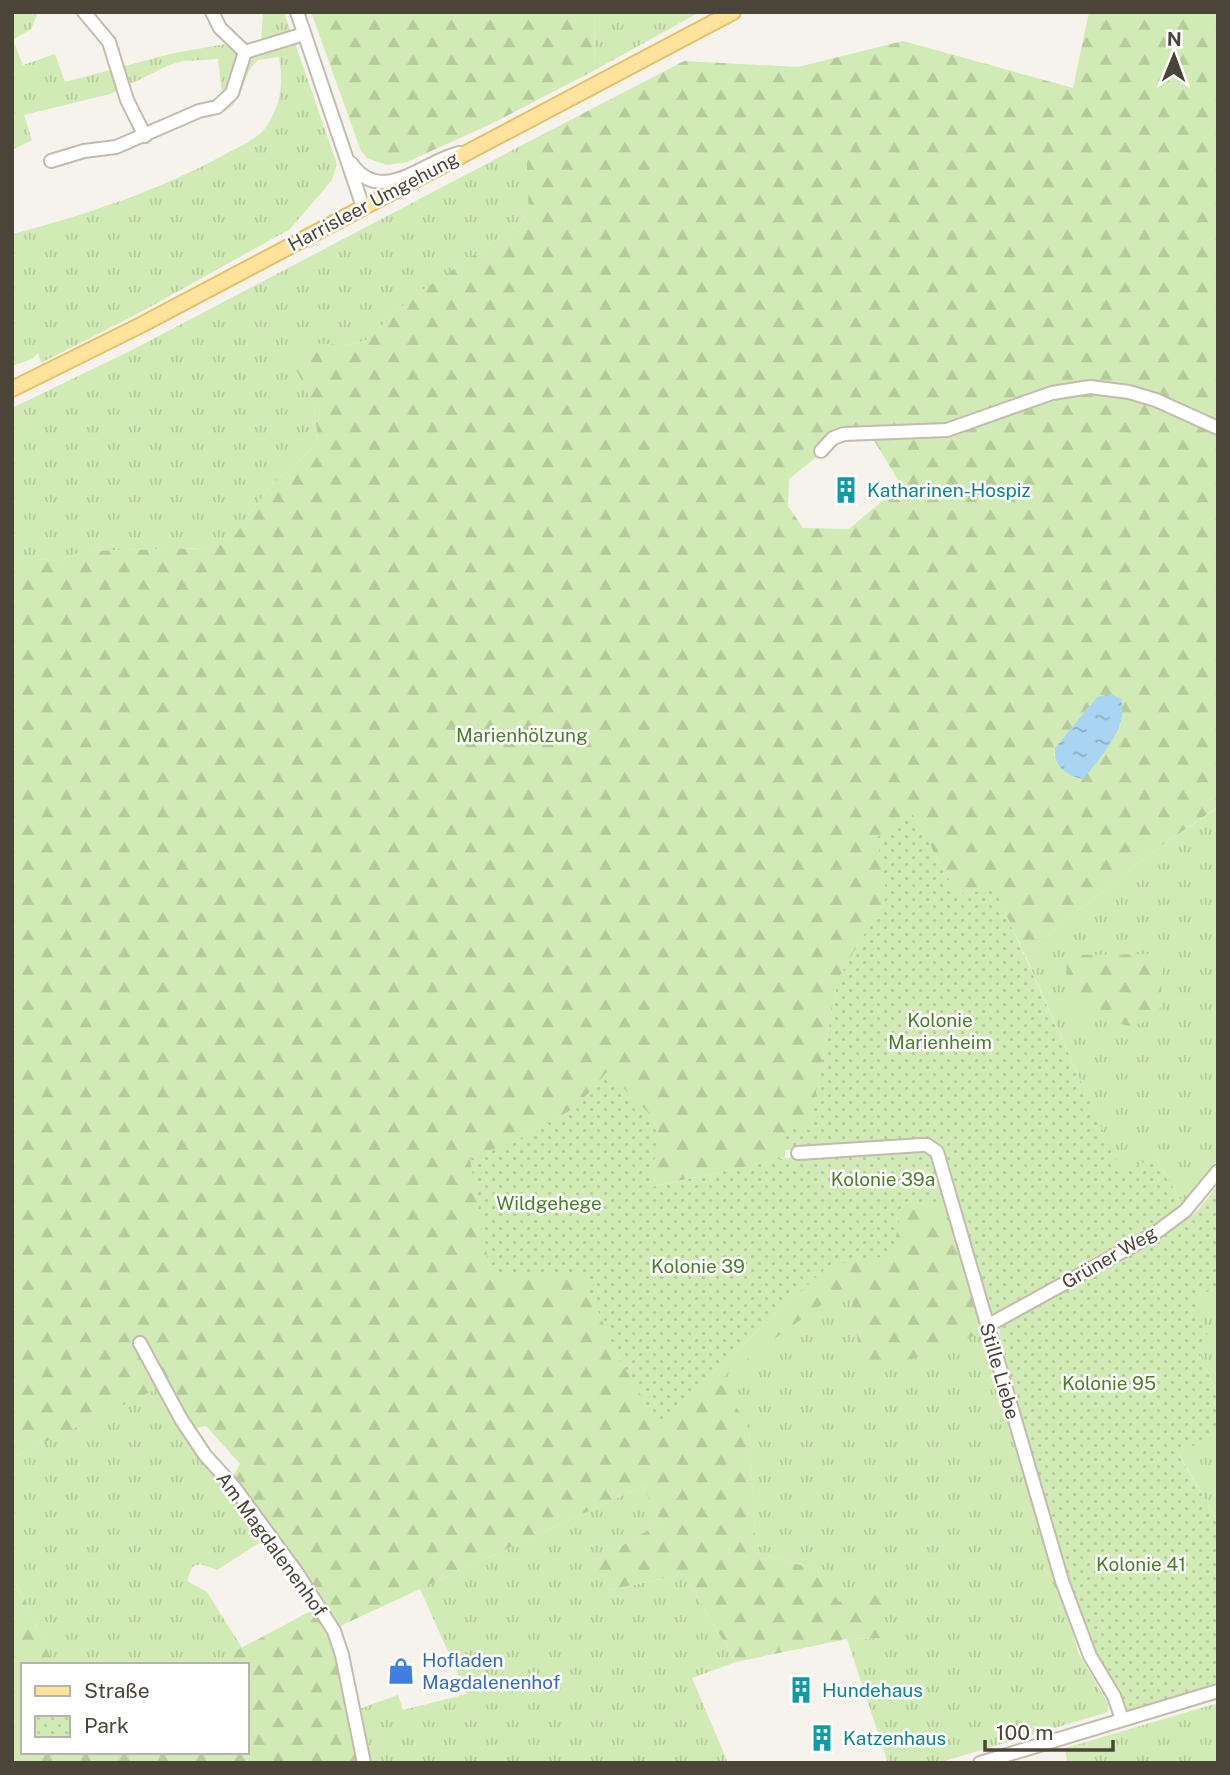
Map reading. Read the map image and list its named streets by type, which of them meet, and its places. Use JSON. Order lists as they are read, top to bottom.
{
  "streets": {
    "main road": ["Harrisleer Umgehung"],
    "street": ["Grüner Weg", "Stille Liebe", "Am Magdalenenhof"]
  },
  "crossings": [
    ["Grüner Weg", "Stille Liebe"]
  ],
  "parks": [
    "Marienhölzung",
    "Kolonie Marienheim",
    "Kolonie 39a",
    "Wildgehege",
    "Kolonie 39",
    "Kolonie 95",
    "Kolonie 41"
  ],
  "places": {
    "building": ["Katharinen-Hospiz", "Hundehaus", "Katzenhaus"],
    "shop": ["Hofladen Magdalenenhof"]
  },
  "legend": ["Straße", "Park"],
  "scale_bar": "100 m",
  "north": "top"
}
